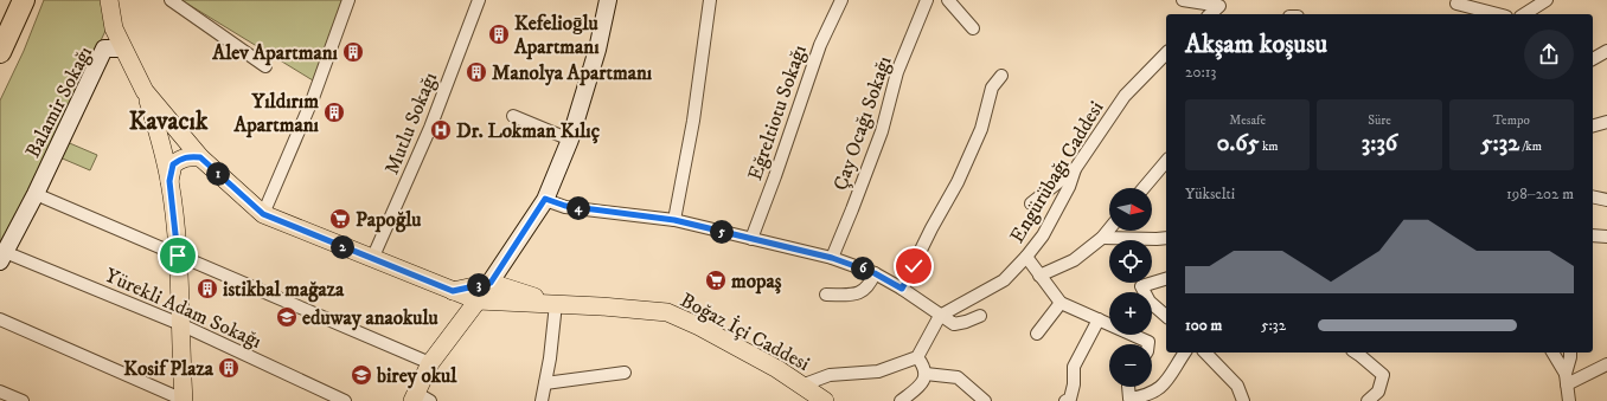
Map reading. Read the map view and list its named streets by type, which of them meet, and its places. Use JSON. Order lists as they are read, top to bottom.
{
  "streets": {
    "main road": ["Boğaz İçi Caddesi"],
    "street": [
      "Balamir Sokağı",
      "Eğreltiotu Sokağı",
      "Mutlu Sokağı",
      "Çay Ocağı Sokağı",
      "Engürübağı Caddesi",
      "Yürekli Adam Sokağı"
    ]
  },
  "crossings": [
    ["Balamir Sokağı", "Yürekli Adam Sokağı"],
    ["Mutlu Sokağı", "Boğaz İçi Caddesi"]
  ],
  "districts": ["Kavacık"],
  "places": {
    "building": [
      "Kefelioḡlu Apartmanı",
      "Alev Apartmanı",
      "Manolya Apartmanı",
      "Yıldırım Apartmanı",
      "istikbal mağaza",
      "Kosif Plaza"
    ],
    "hospital": ["Dr. Lokman Kılıç"],
    "supermarket": ["Papoğlu", "mopaş"],
    "school or university": ["eduway anaokulu", "birey okul"]
  },
  "north": "right",
  "page": {
    "heading": ["Akşam koşusu", "20:13"],
    "stats": [
      ["Mesafe", "0.65 km"],
      ["Süre", "3:36"],
      ["Tempo", "5:32 /km"]
    ],
    "pins": [
      "1",
      "4",
      "5",
      "2",
      "6",
      "3"
    ],
    "chart": ["Yükselti", "198–202 m"],
    "map_buttons": ["+", "−"],
    "list": [
      {
        "name": "100 m",
        "note": "5:32"
      }
    ]
  }
}
